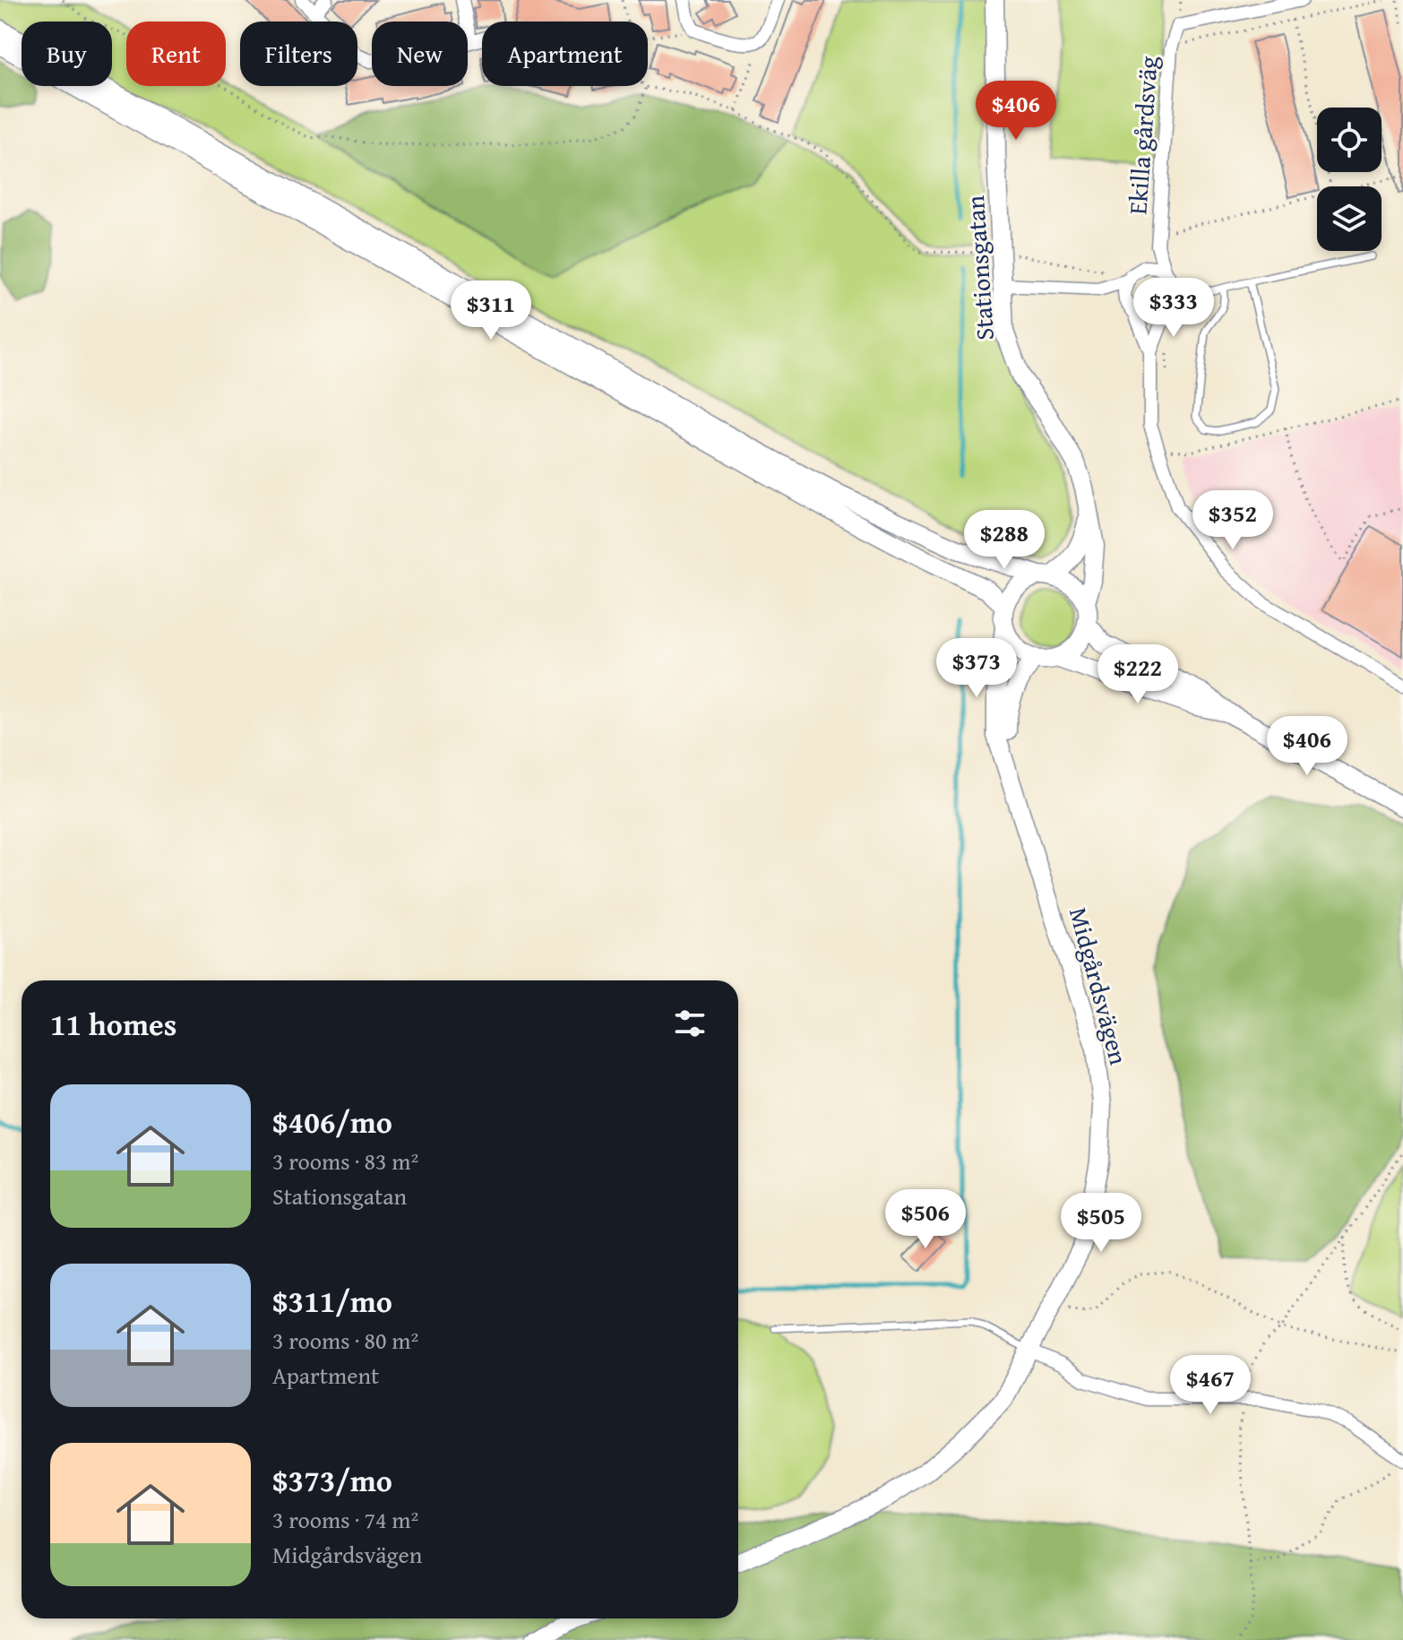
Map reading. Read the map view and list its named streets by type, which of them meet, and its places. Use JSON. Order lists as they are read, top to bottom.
{
  "streets": {
    "main road": ["Stationsgatan", "Midgårdsvägen"],
    "street": ["Ekilla gårdsväg"]
  },
  "crossings": [
    ["Stationsgatan", "Midgårdsvägen"]
  ],
  "page": {
    "chip": [
      "Buy",
      "Rent",
      "Filters",
      "New",
      "Apartment"
    ],
    "price": [
      "$406",
      "$333",
      "$311",
      "$352",
      "$288",
      "$373",
      "$222",
      "$406",
      "$506",
      "$505",
      "$467"
    ],
    "heading": "11 homes",
    "list": [
      {
        "name": "$406/mo",
        "note": "3 rooms · 83 m² · Stationsgatan"
      },
      {
        "name": "$311/mo",
        "note": "3 rooms · 80 m² · Apartment"
      },
      {
        "name": "$373/mo",
        "note": "3 rooms · 74 m² · Midgårdsvägen"
      }
    ]
  }
}
